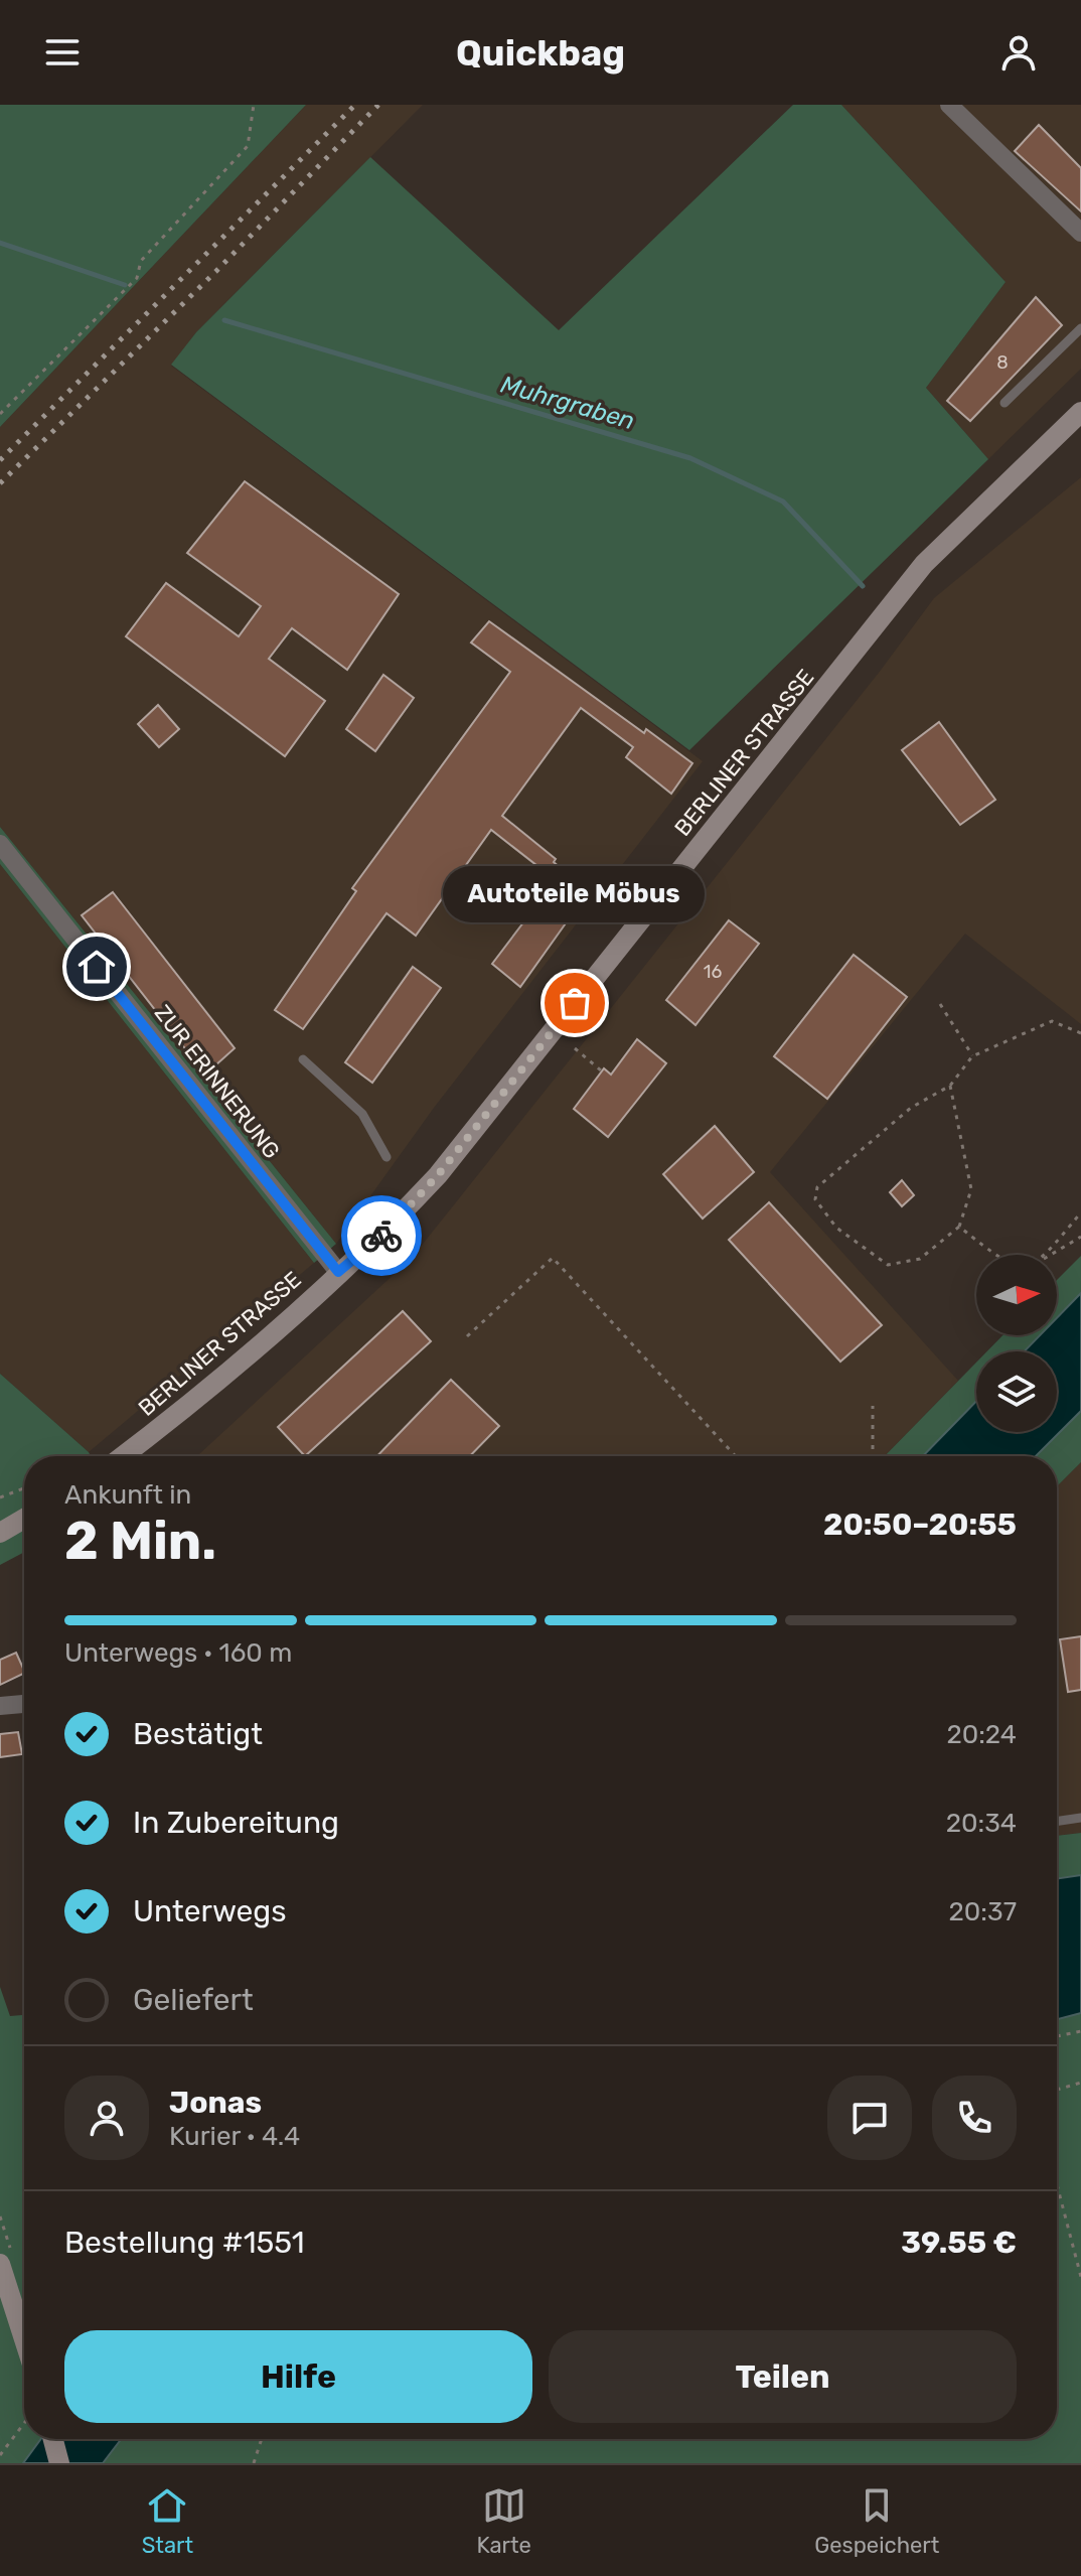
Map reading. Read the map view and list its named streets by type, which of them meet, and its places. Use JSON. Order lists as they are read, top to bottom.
{
  "streets": {
    "main road": ["BERLINER STRASSE"],
    "street": ["ZUR ERINNERUNG"]
  },
  "crossings": [
    ["BERLINER STRASSE", "ZUR ERINNERUNG"]
  ],
  "water": ["Muhrgraben"],
  "places": ["Autoteile Möbus"],
  "house_numbers": ["8", "16"],
  "north": "right",
  "page": {
    "header": "Quickbag",
    "bubble": "Autoteile Möbus",
    "heading": ["2 Min.", "Ankunft in", "20:50–20:55"],
    "panel": [
      "Jonas",
      "Kurier · 4.4",
      "Bestellung #1551",
      "39.55 €"
    ],
    "bar": "Unterwegs · 160 m",
    "list": [
      ["Bestätigt", "20:24"],
      ["In Zubereitung", "20:34"],
      ["Unterwegs", "20:37"],
      "Geliefert"
    ],
    "buttons": ["Hilfe", "Teilen"],
    "tabs": ["Start", "Karte", "Gespeichert"]
  }
}
